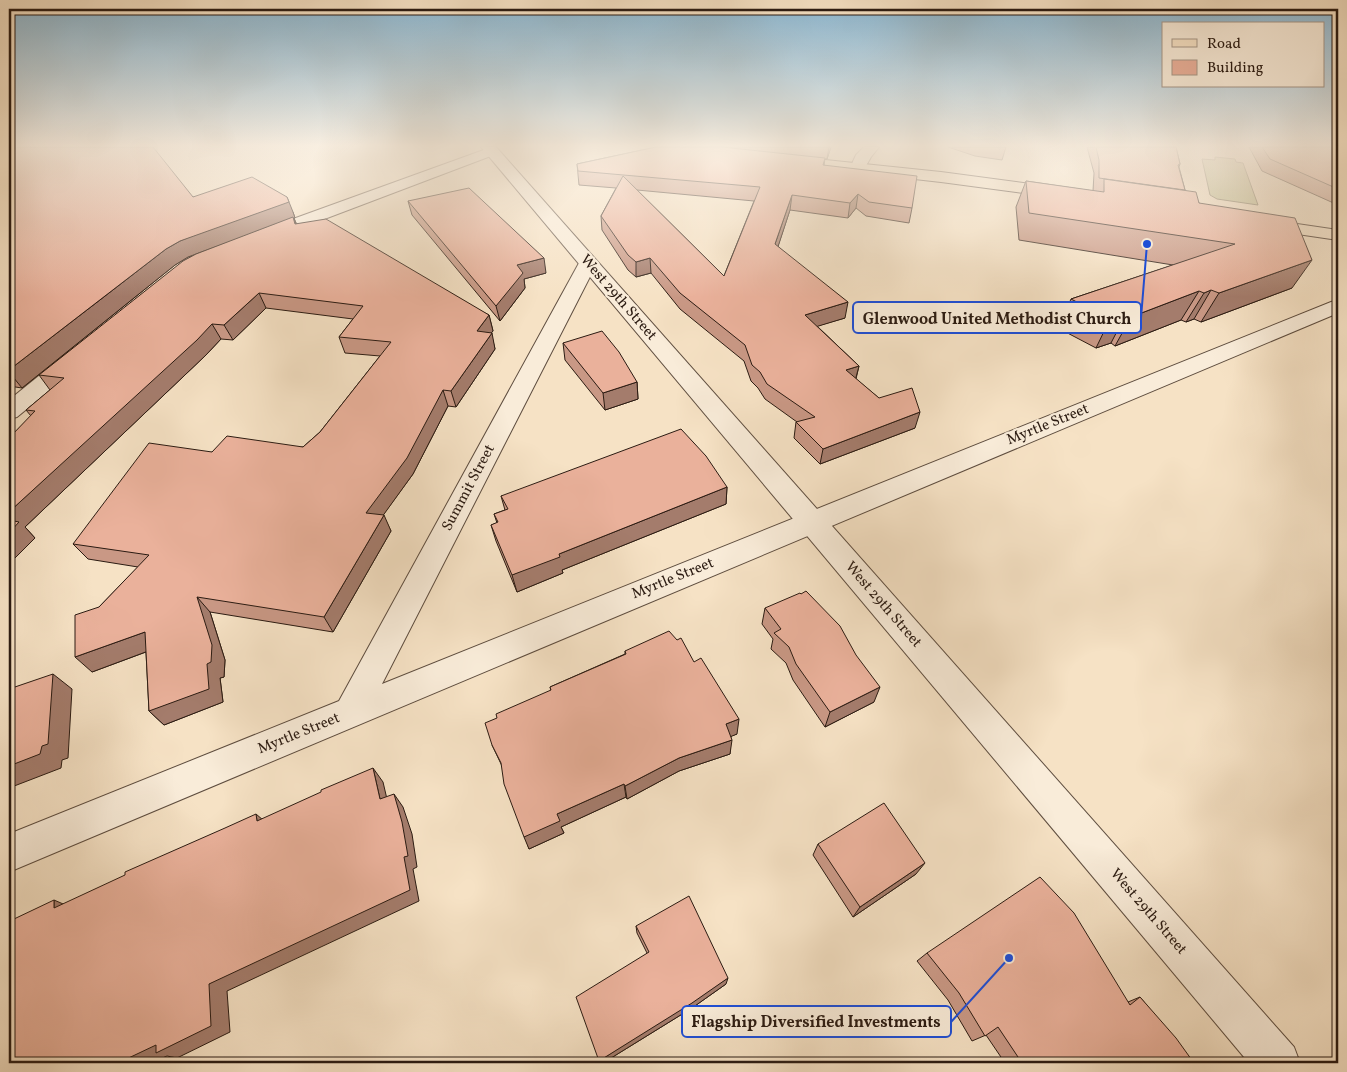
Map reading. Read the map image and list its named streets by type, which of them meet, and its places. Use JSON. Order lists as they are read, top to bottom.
{
  "streets": {
    "street": ["West 29th Street", "Myrtle Street", "Summit Street"]
  },
  "crossings": [
    ["West 29th Street", "Myrtle Street"],
    ["West 29th Street", "Summit Street"],
    ["Myrtle Street", "Summit Street"]
  ],
  "places": ["Glenwood United Methodist Church", "Flagship Diversified Investments"],
  "legend": ["Road", "Building"]
}
